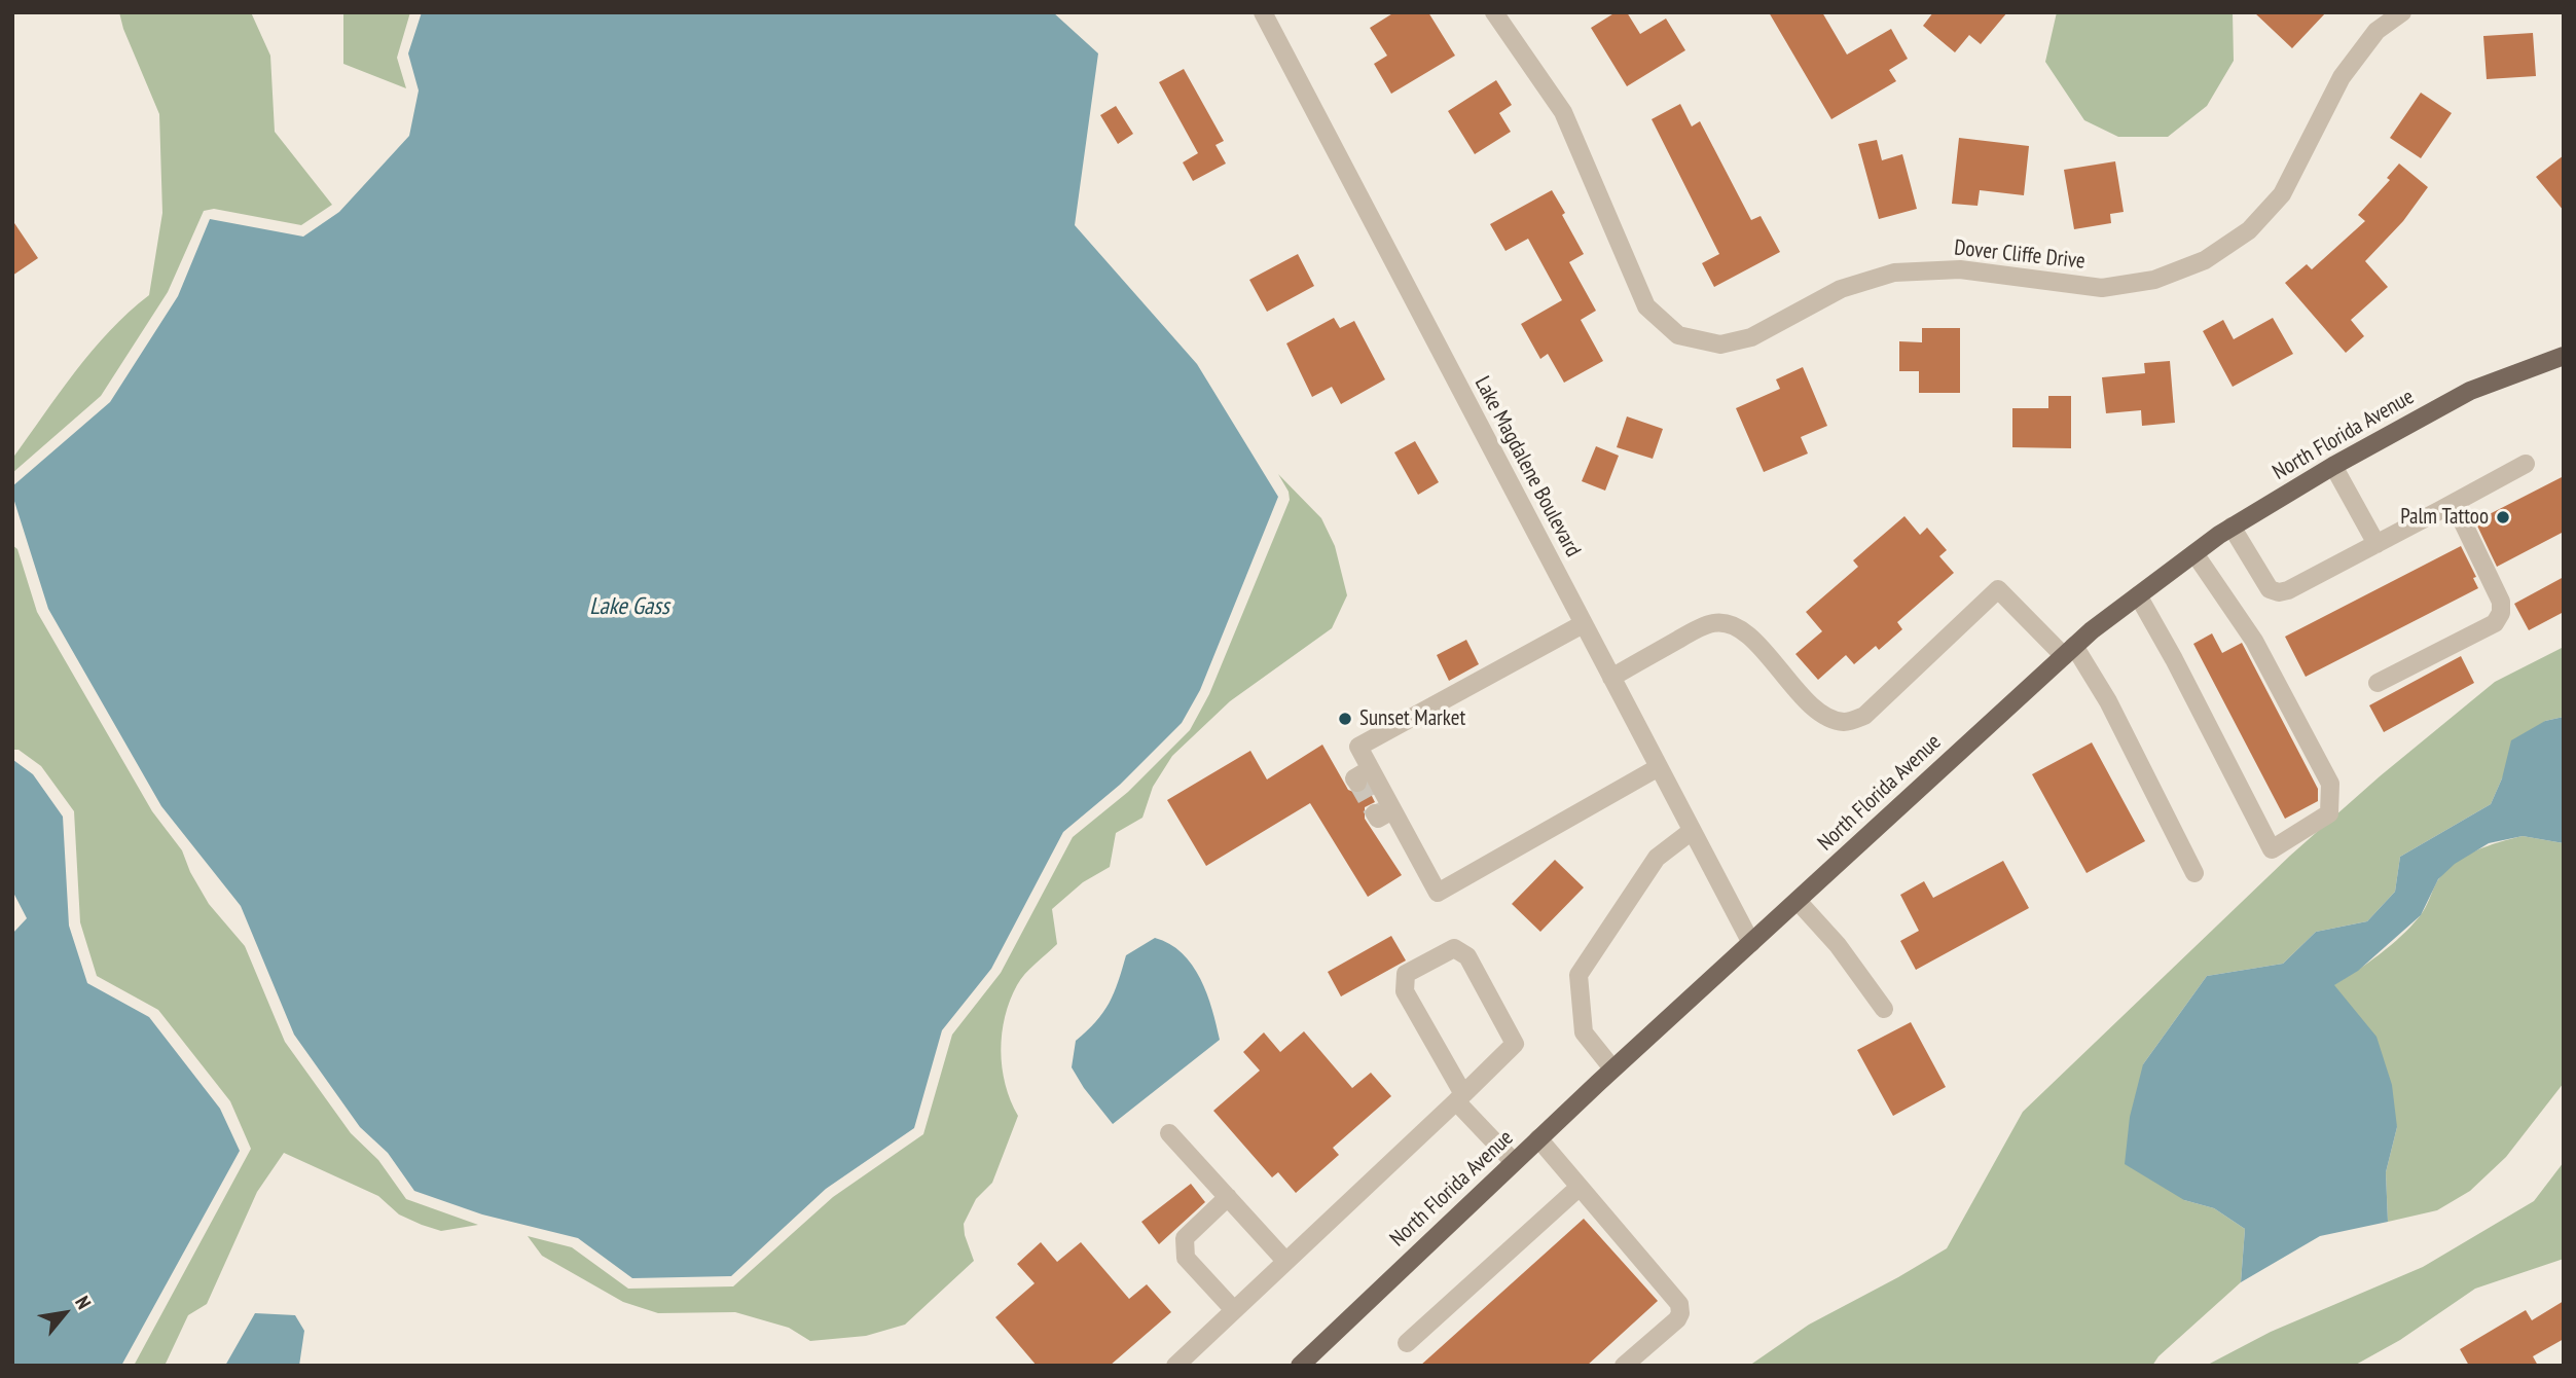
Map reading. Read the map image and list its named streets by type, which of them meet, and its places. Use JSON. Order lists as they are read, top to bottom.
{
  "streets": {
    "main road": ["North Florida Avenue"],
    "street": ["Dover Cliffe Drive", "Lake Magdalene Boulevard"]
  },
  "crossings": [
    ["North Florida Avenue", "Lake Magdalene Boulevard"]
  ],
  "water": ["Lake Gass"],
  "places": ["Palm Tattoo", "Sunset Market"],
  "north": "top right"
}
